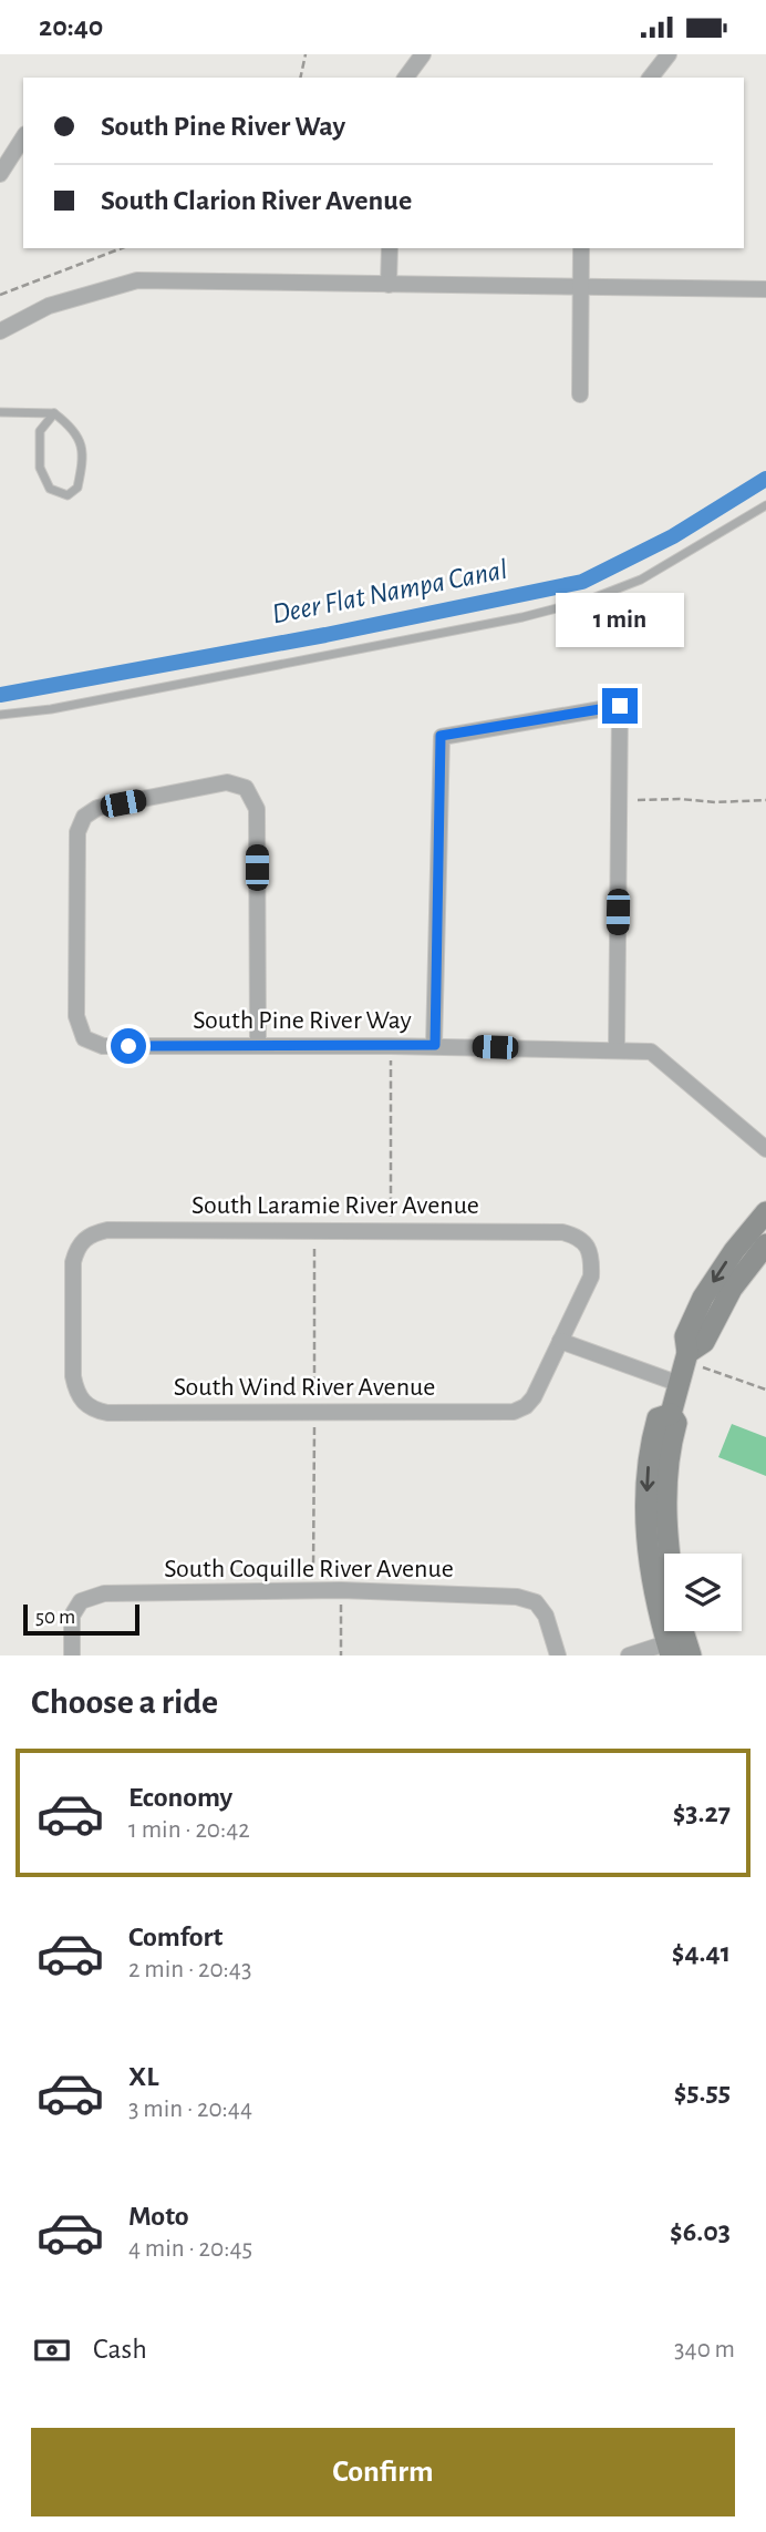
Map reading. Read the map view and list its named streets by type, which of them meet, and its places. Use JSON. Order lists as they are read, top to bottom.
{
  "streets": {
    "street": [
      "South Pine River Way",
      "South Laramie River Avenue",
      "South Wind River Avenue",
      "South Coquille River Avenue"
    ]
  },
  "crossings": [
    ["South Laramie River Avenue", "South Wind River Avenue"]
  ],
  "water": ["Deer Flat Nampa Canal"],
  "scale_bar": "50 m",
  "page": {
    "status": "20:40",
    "banner": ["South Pine River Way", "South Clarion River Avenue"],
    "bubble": "1 min",
    "scale": "50 m",
    "heading": "Choose a ride",
    "list": [
      {
        "name": "Economy",
        "note": "1 min · 20:42",
        "value": "$3.27"
      },
      {
        "name": "Comfort",
        "note": "2 min · 20:43",
        "value": "$4.41"
      },
      {
        "name": "XL",
        "note": "3 min · 20:44",
        "value": "$5.55"
      },
      {
        "name": "Moto",
        "note": "4 min · 20:45",
        "value": "$6.03"
      }
    ],
    "pay": ["Cash", "340 m"],
    "buttons": "Confirm"
  }
}
